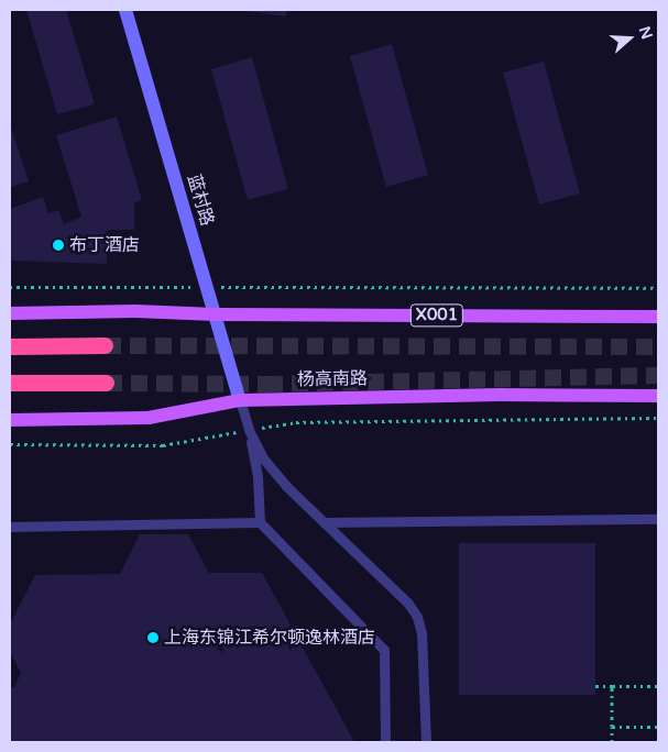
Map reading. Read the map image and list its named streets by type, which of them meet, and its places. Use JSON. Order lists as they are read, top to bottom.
{
  "streets": {
    "main road": ["X001", "杨高南路"],
    "street": ["蓝村路"]
  },
  "crossings": [
    ["蓝村路", "X001"],
    ["蓝村路", "杨高南路"]
  ],
  "places": ["布丁酒店", "上海东锦江希尔顿逸林酒店"],
  "north": "right"
}
